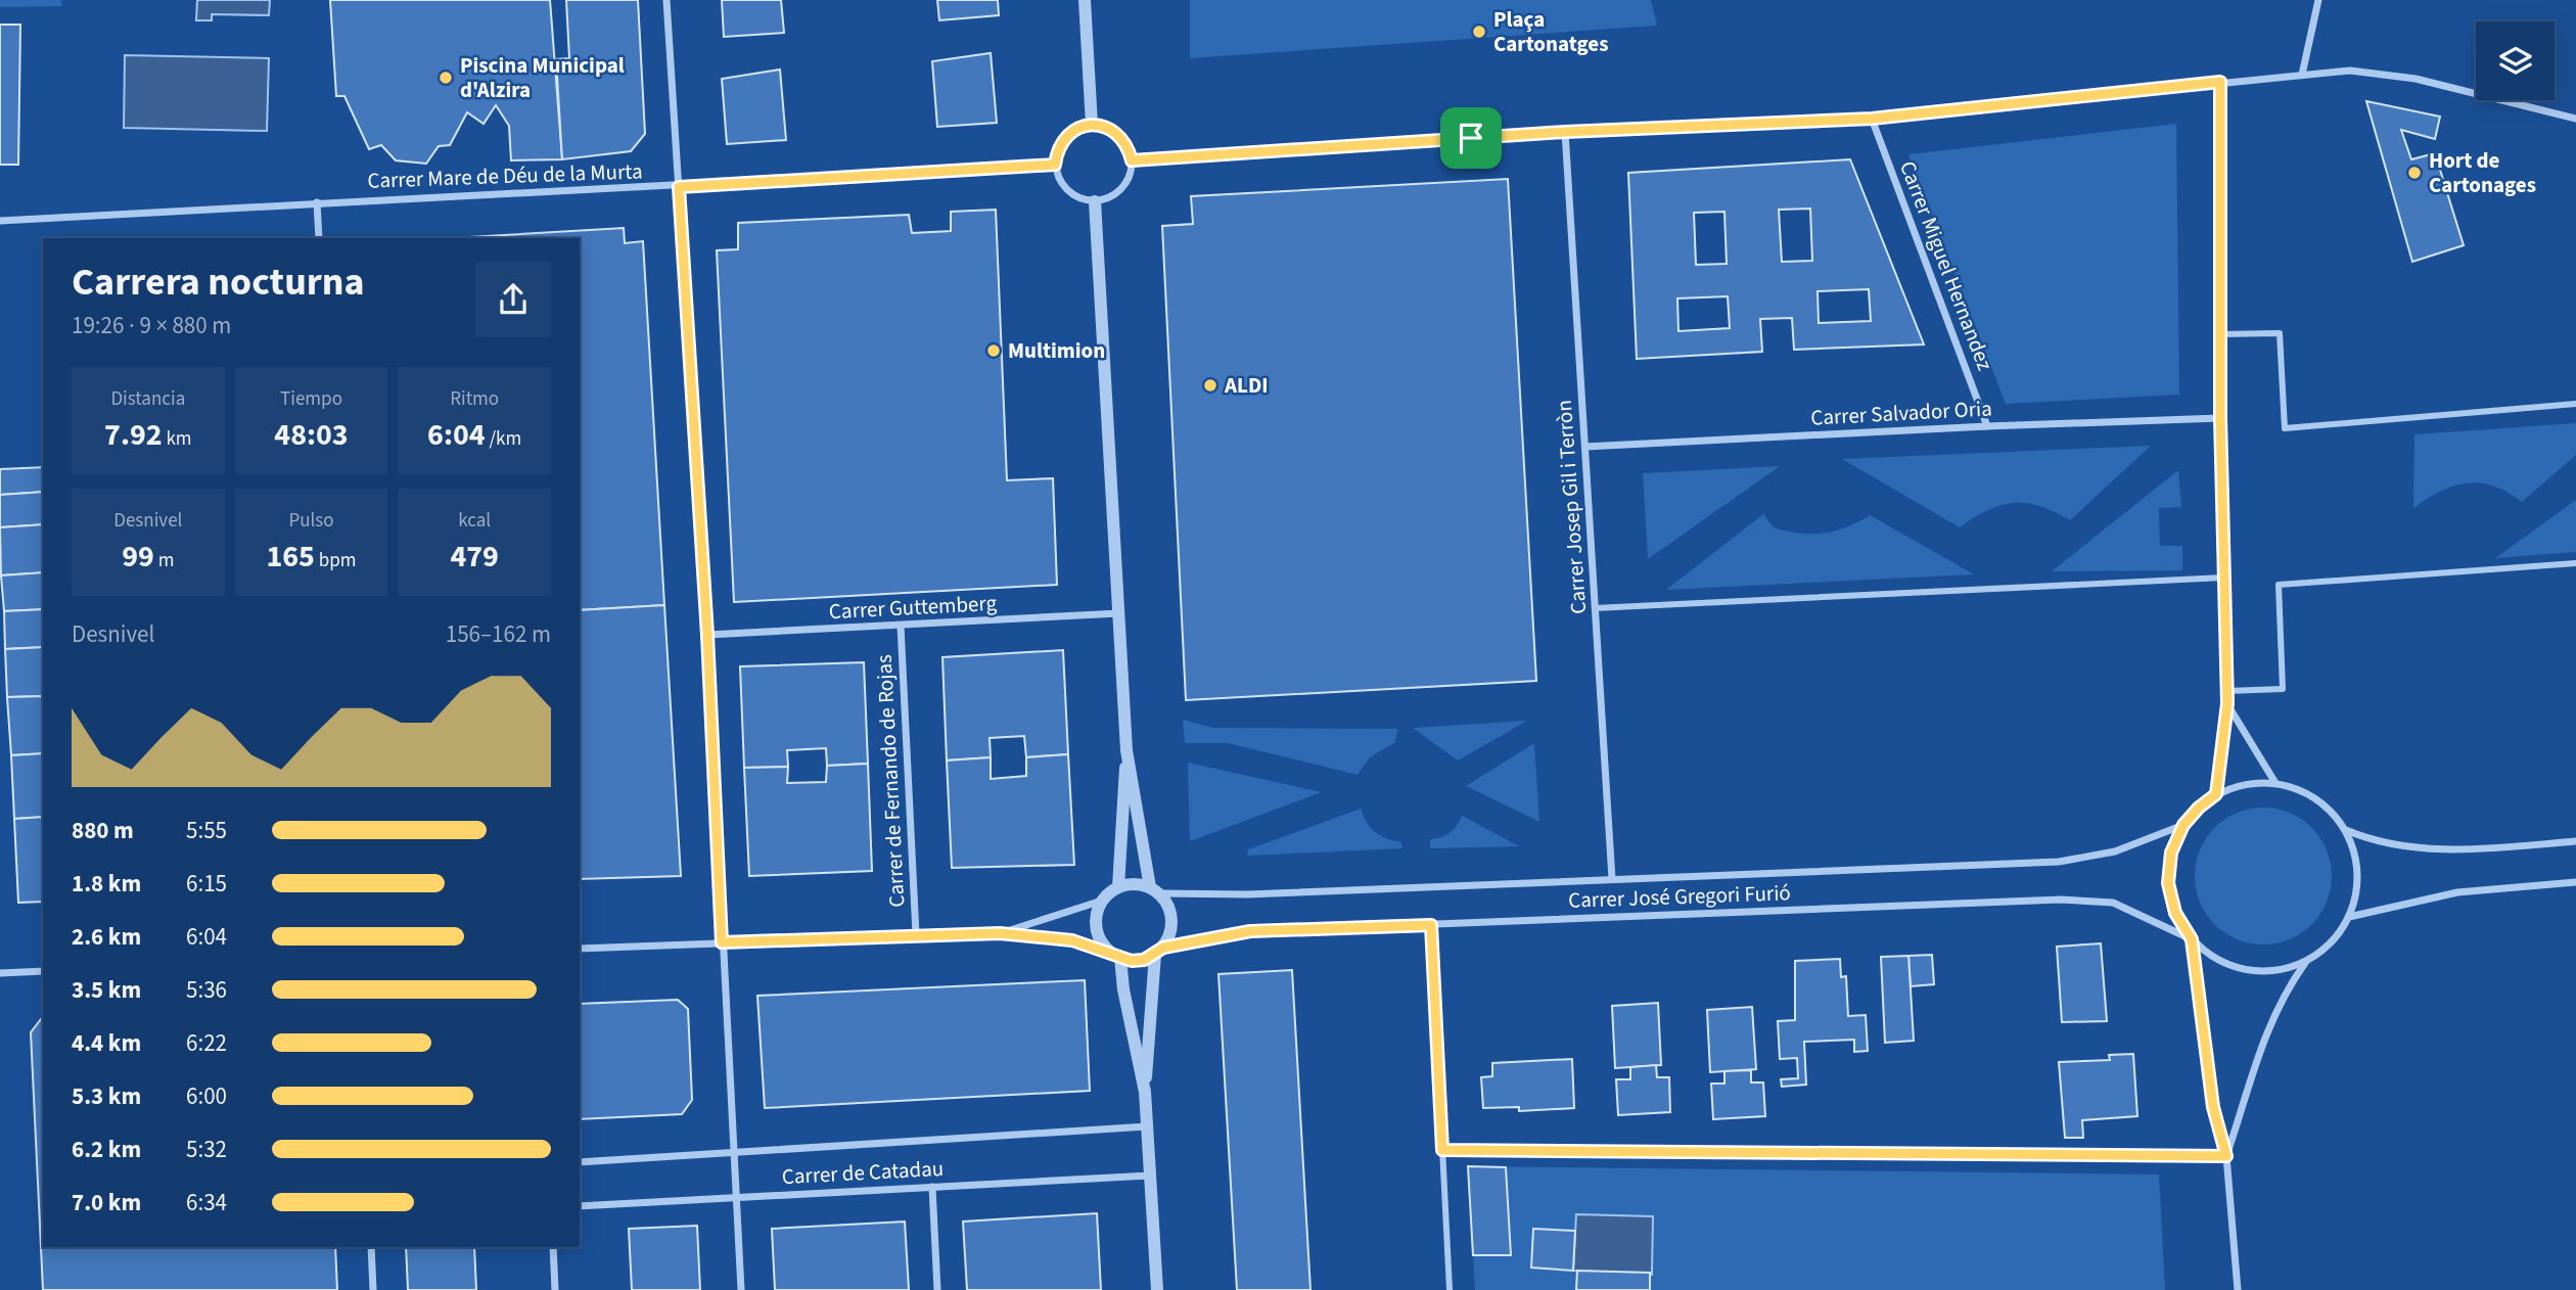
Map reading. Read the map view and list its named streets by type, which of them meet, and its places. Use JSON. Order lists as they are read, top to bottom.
{
  "streets": {
    "street": [
      "Carrer Mare de Déu de la Murta",
      "Carrer Miguel Hernandez",
      "Carrer Salvador Oria",
      "Carrer Josep Gil i Terròn",
      "Carrer Guttemberg",
      "Carrer de Fernando de Rojas",
      "Carrer José Gregori Furió",
      "Carrer de Catadau"
    ]
  },
  "crossings": [
    ["Carrer Miguel Hernandez", "Carrer Salvador Oria"],
    ["Carrer Salvador Oria", "Carrer Josep Gil i Terròn"],
    ["Carrer Josep Gil i Terròn", "Carrer José Gregori Furió"],
    ["Carrer Guttemberg", "Carrer de Fernando de Rojas"]
  ],
  "places": [
    "Plaça Cartonatges",
    "Piscina Municipal d'Alzira",
    "Hort de Cartonages",
    "Multimion",
    "ALDI"
  ],
  "page": {
    "heading": ["Carrera nocturna", "19:26 · 9 × 880 m"],
    "stats": [
      ["Distancia", "7.92 km"],
      ["Tiempo", "48:03"],
      ["Ritmo", "6:04 /km"],
      ["Desnivel", "99 m"],
      ["Pulso", "165 bpm"],
      ["kcal", "479"]
    ],
    "chart": ["Desnivel", "156–162 m"],
    "list": [
      {
        "name": "880 m",
        "note": "5:55"
      },
      {
        "name": "1.8 km",
        "note": "6:15"
      },
      {
        "name": "2.6 km",
        "note": "6:04"
      },
      {
        "name": "3.5 km",
        "note": "5:36"
      },
      {
        "name": "4.4 km",
        "note": "6:22"
      },
      {
        "name": "5.3 km",
        "note": "6:00"
      },
      {
        "name": "6.2 km",
        "note": "5:32"
      },
      {
        "name": "7.0 km",
        "note": "6:34"
      }
    ]
  }
}
